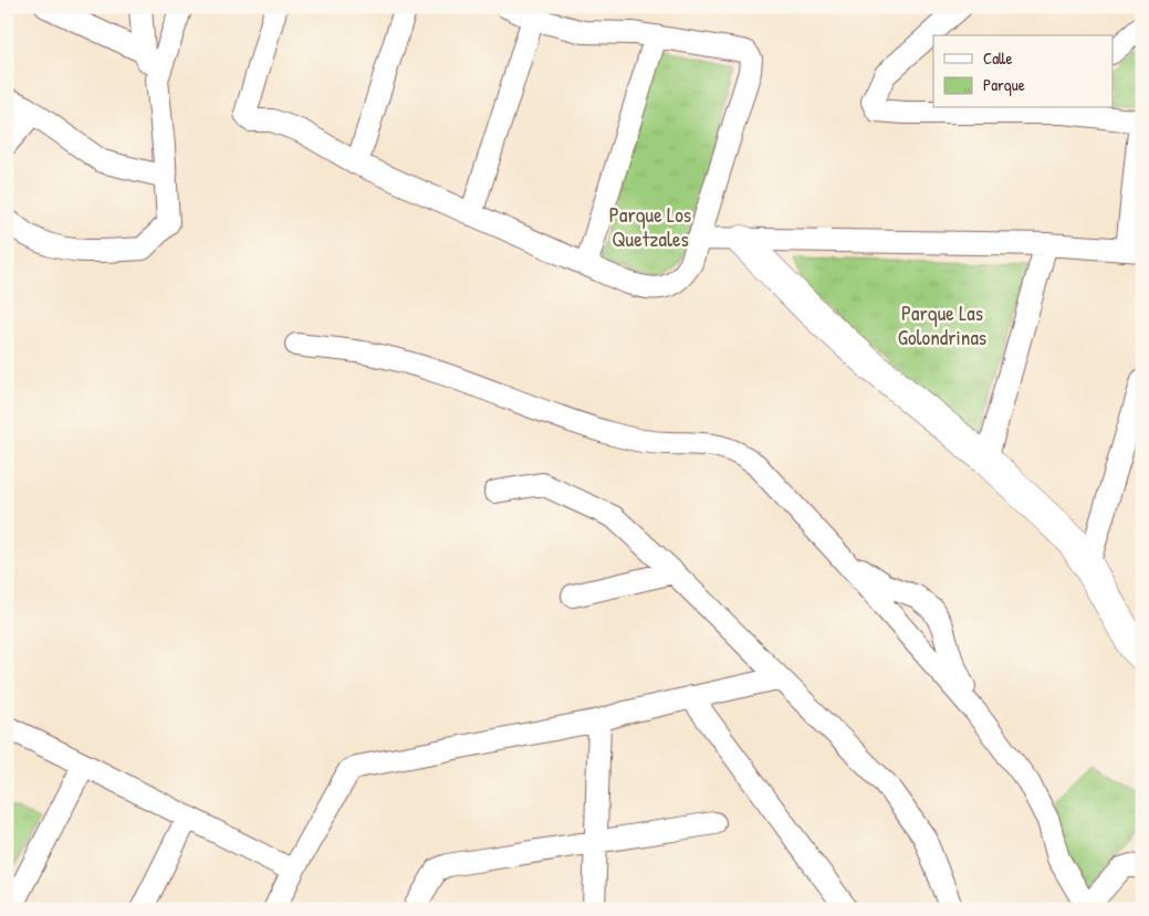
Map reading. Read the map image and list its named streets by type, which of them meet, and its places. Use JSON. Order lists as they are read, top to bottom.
{
  "parks": ["Parque Los Quetzales", "Parque Las Golondrinas"],
  "legend": ["Calle", "Parque"]
}
